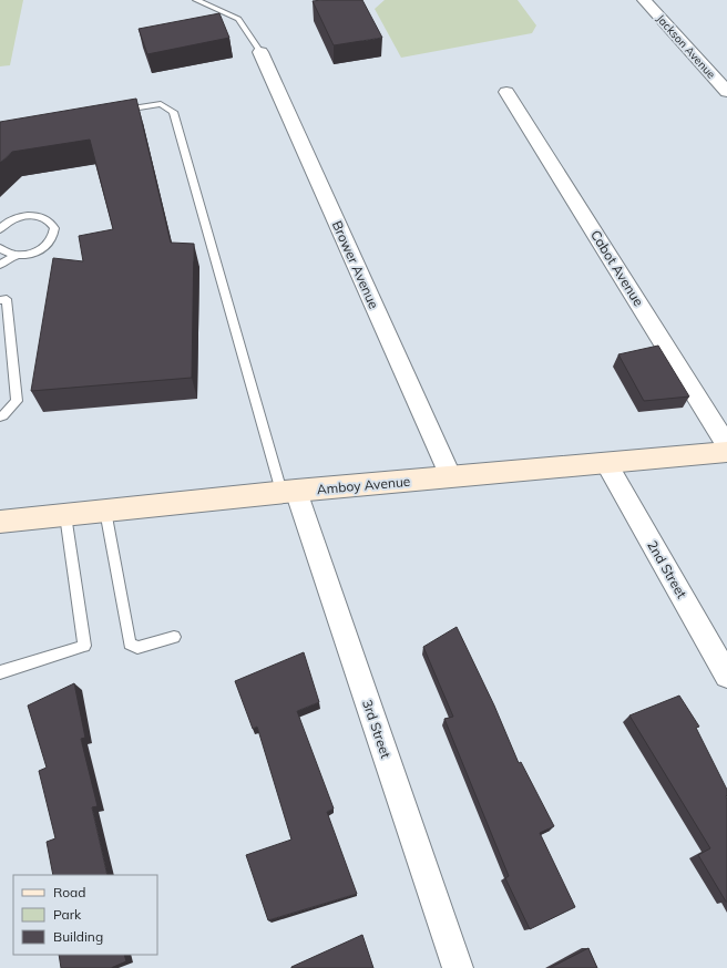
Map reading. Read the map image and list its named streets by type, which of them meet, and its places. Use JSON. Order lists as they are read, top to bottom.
{
  "streets": {
    "street": [
      "Jackson Avenue",
      "Brower Avenue",
      "Cabot Avenue",
      "Amboy Avenue",
      "2nd Street",
      "3rd Street"
    ]
  },
  "crossings": [
    ["Brower Avenue", "Amboy Avenue"],
    ["Amboy Avenue", "2nd Street"],
    ["Amboy Avenue", "3rd Street"]
  ],
  "legend": ["Road", "Park", "Building"]
}
